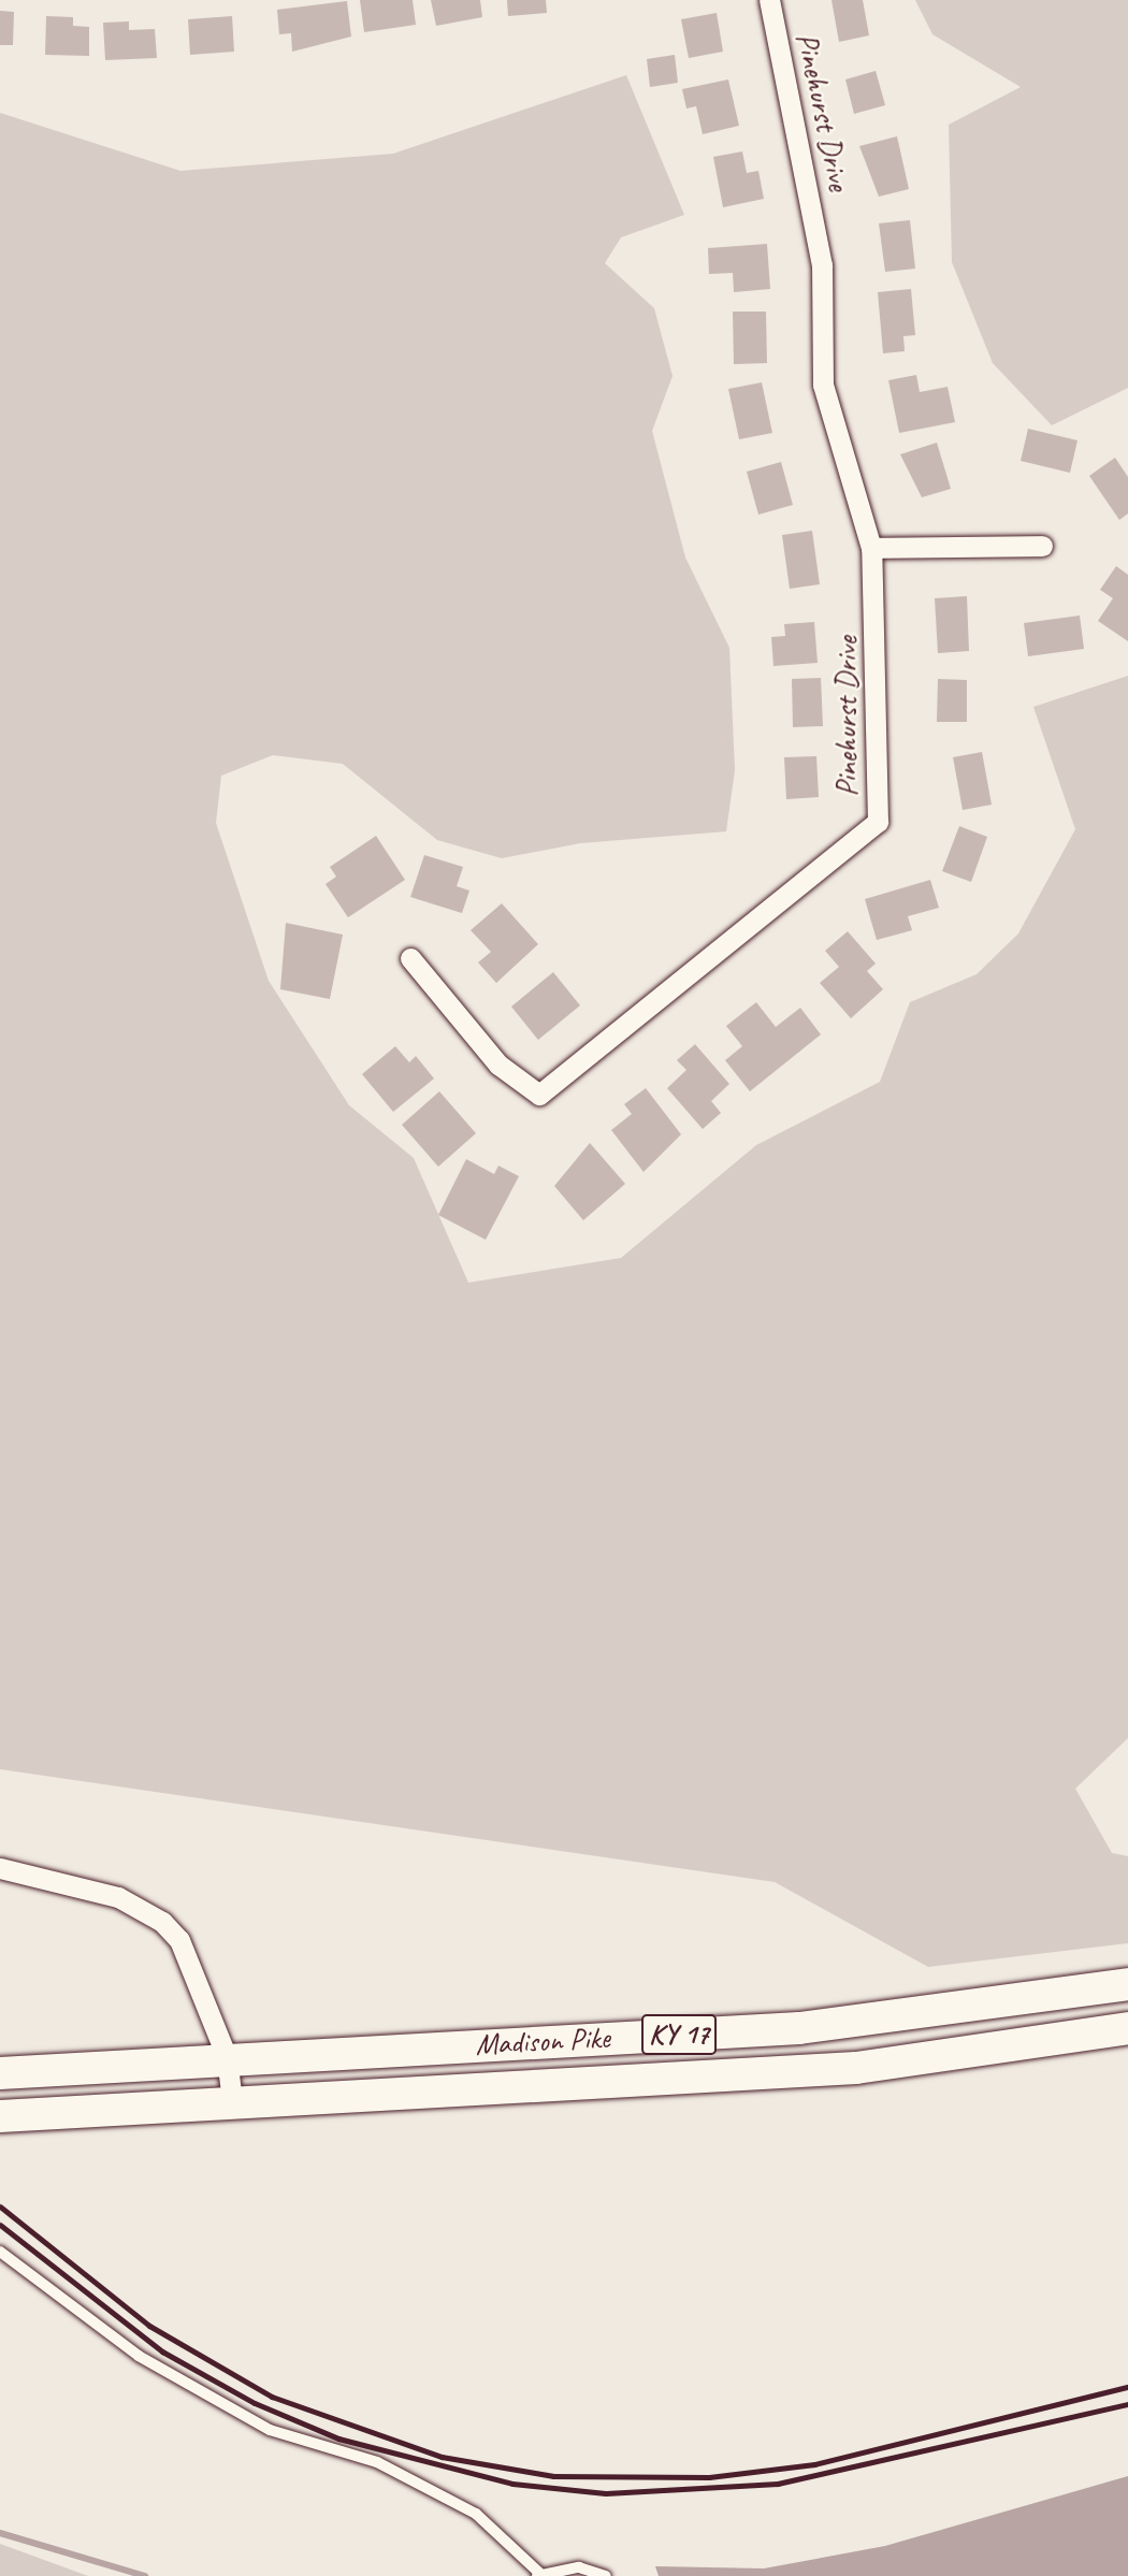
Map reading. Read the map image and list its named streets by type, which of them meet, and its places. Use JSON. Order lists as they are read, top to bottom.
{
  "streets": {
    "main road": ["KY 17", "Madison Pike"],
    "street": ["Pinehurst Drive"]
  }
}
